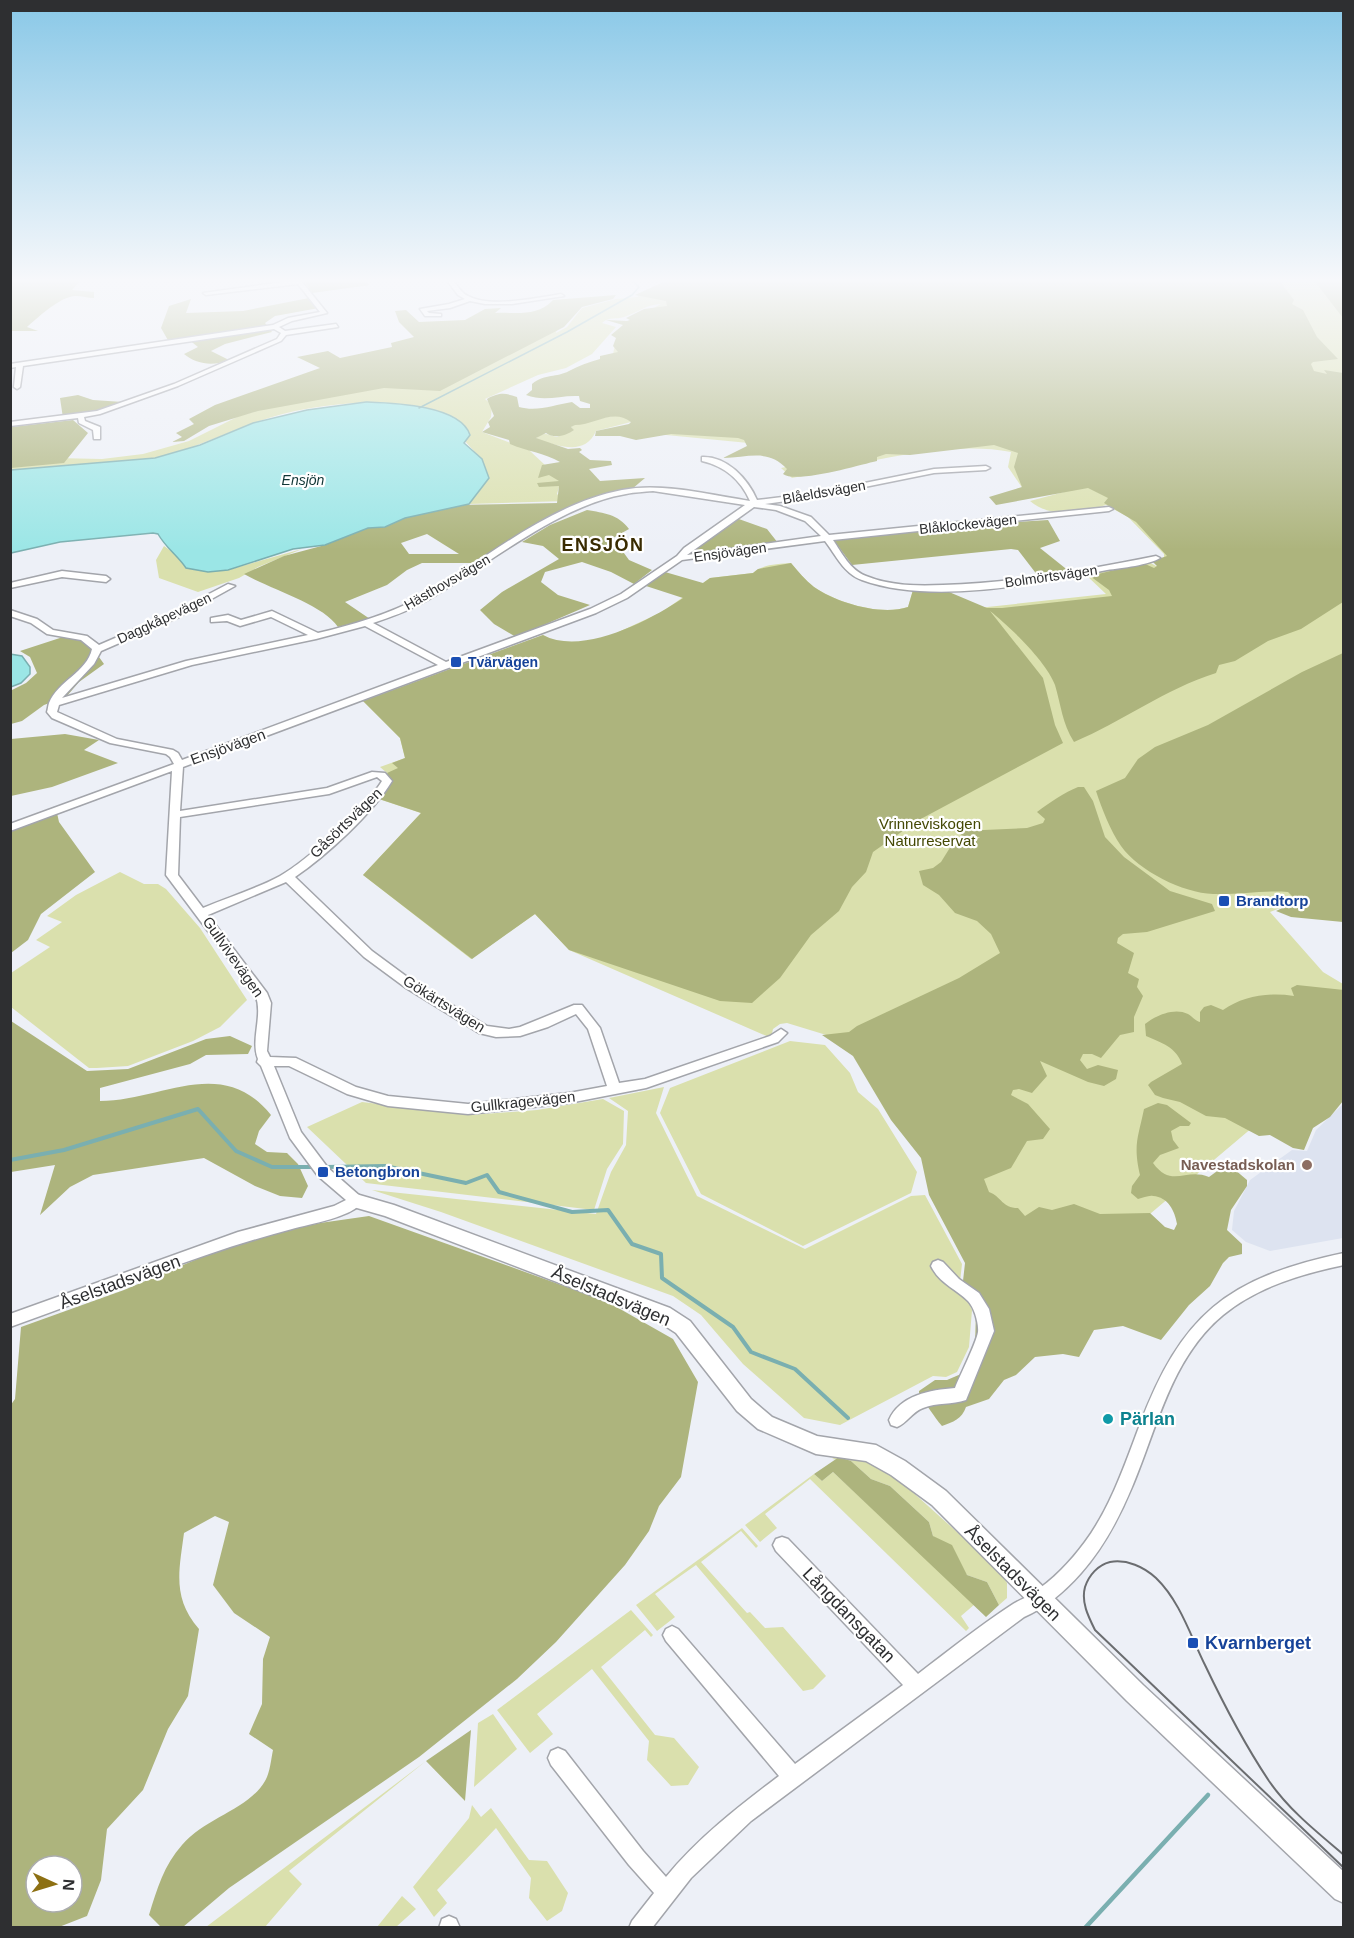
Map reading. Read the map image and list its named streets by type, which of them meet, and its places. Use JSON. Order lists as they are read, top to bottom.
{
  "streets": {
    "street": [
      "Blåeldsvägen",
      "Blåklockevägen",
      "Ensjövägen",
      "Bolmörtsvägen",
      "Hästhovsvägen",
      "Daggkåpevägen",
      "Gåsörtsvägen",
      "Gullvivevägen",
      "Gökärtsvägen",
      "Gullkragevägen",
      "Åselstadsvägen",
      "Långdansgatan"
    ]
  },
  "crossings": [
    ["Blåeldsvägen", "Ensjövägen"],
    ["Blåeldsvägen", "Hästhovsvägen"],
    ["Blåklockevägen", "Ensjövägen"],
    ["Blåklockevägen", "Bolmörtsvägen"],
    ["Blåklockevägen", "Hästhovsvägen"],
    ["Ensjövägen", "Bolmörtsvägen"],
    ["Ensjövägen", "Hästhovsvägen"],
    ["Ensjövägen", "Gullvivevägen"],
    ["Bolmörtsvägen", "Hästhovsvägen"],
    ["Gåsörtsvägen", "Gullvivevägen"],
    ["Gåsörtsvägen", "Gökärtsvägen"],
    ["Gullvivevägen", "Gullkragevägen"],
    ["Gullvivevägen", "Åselstadsvägen"],
    ["Gökärtsvägen", "Gullkragevägen"]
  ],
  "districts": ["ENSJÖN"],
  "water": ["Ensjön"],
  "parks": ["Vrinneviskogen Naturreservat"],
  "places": {
    "transit": [
      "Tvärvägen",
      "Brandtorp",
      "Betongbron",
      "Kvarnberget"
    ],
    "other": ["Navestadskolan", "Pärlan"]
  },
  "north": "right"
}
